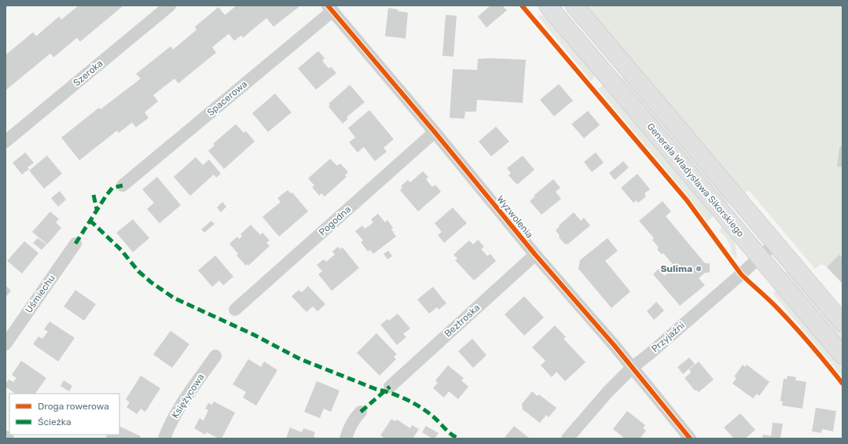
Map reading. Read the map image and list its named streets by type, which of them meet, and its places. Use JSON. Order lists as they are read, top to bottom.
{
  "streets": {
    "main road": ["Generała Władysława Sikorskiego"],
    "street": [
      "Szeroka",
      "Spacerowa",
      "Wyzwolenia",
      "Pogodna",
      "Uśmiechu",
      "Beztroska",
      "Przyjaźni",
      "Księżycowa"
    ]
  },
  "crossings": [
    ["Spacerowa", "Wyzwolenia"],
    ["Generała Władysława Sikorskiego", "Przyjaźni"],
    ["Wyzwolenia", "Pogodna"],
    ["Wyzwolenia", "Beztroska"],
    ["Wyzwolenia", "Przyjaźni"]
  ],
  "places": ["Sulima"],
  "legend": ["Droga rowerowa", "Ścieżka"]
}
